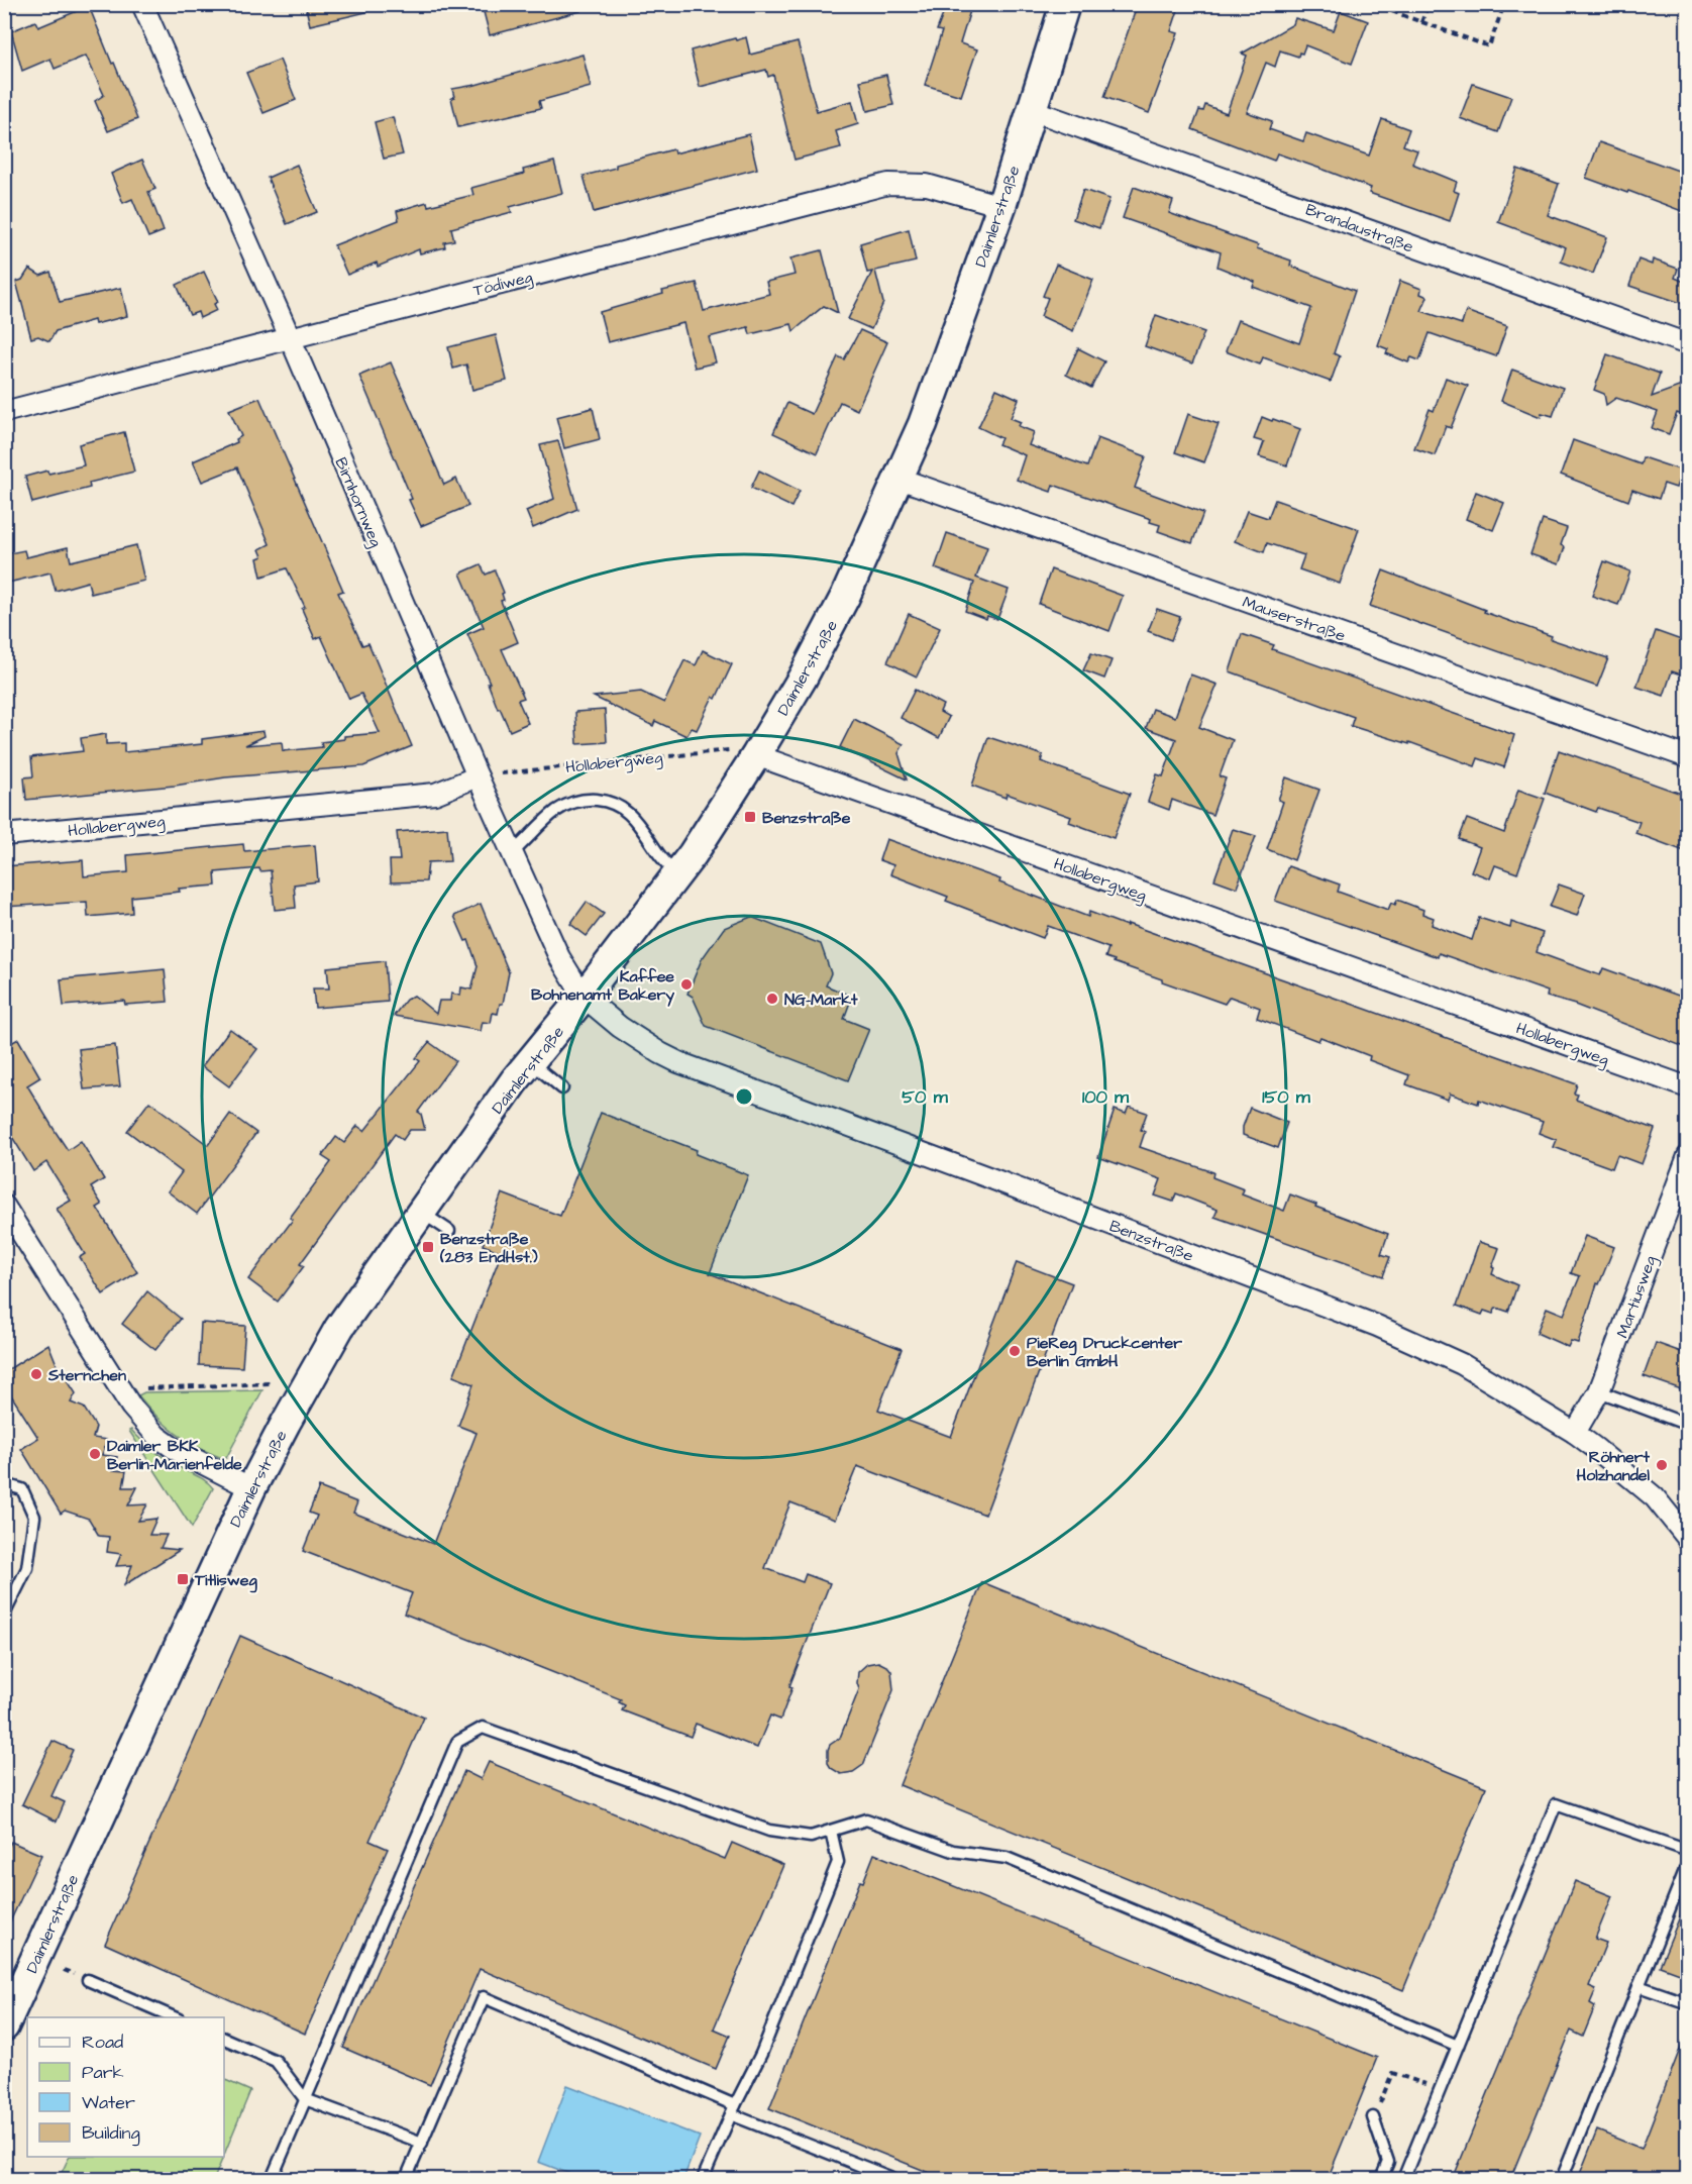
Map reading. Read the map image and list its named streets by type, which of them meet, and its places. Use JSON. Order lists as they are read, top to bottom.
{
  "streets": {
    "street": [
      "Daimlerstraße",
      "Brandaustraße",
      "Tödiweg",
      "Birnhornweg",
      "Mauserstraße",
      "Hollabergweg",
      "Benzstraße",
      "Martiusweg"
    ]
  },
  "crossings": [
    ["Daimlerstraße", "Brandaustraße"],
    ["Daimlerstraße", "Tödiweg"],
    ["Daimlerstraße", "Birnhornweg"],
    ["Daimlerstraße", "Mauserstraße"],
    ["Daimlerstraße", "Hollabergweg"],
    ["Daimlerstraße", "Benzstraße"],
    ["Tödiweg", "Birnhornweg"],
    ["Birnhornweg", "Hollabergweg"],
    ["Birnhornweg", "Benzstraße"],
    ["Benzstraße", "Martiusweg"]
  ],
  "places": {
    "transit": ["Benzstraße", "Benzstraße (283 EndHst.)", "Titlisweg"],
    "other": [
      "Kaffee Bohnenamt Bakery",
      "NG-Markt",
      "PieReg Druckcenter Berlin GmbH",
      "Sternchen",
      "Daimler BKK Berlin-Marienfelde",
      "Röhnert Holzhandel"
    ]
  },
  "legend": [
    "Road",
    "Park",
    "Water",
    "Building"
  ],
  "rings": ["50 m", "100 m", "150 m"]
}
